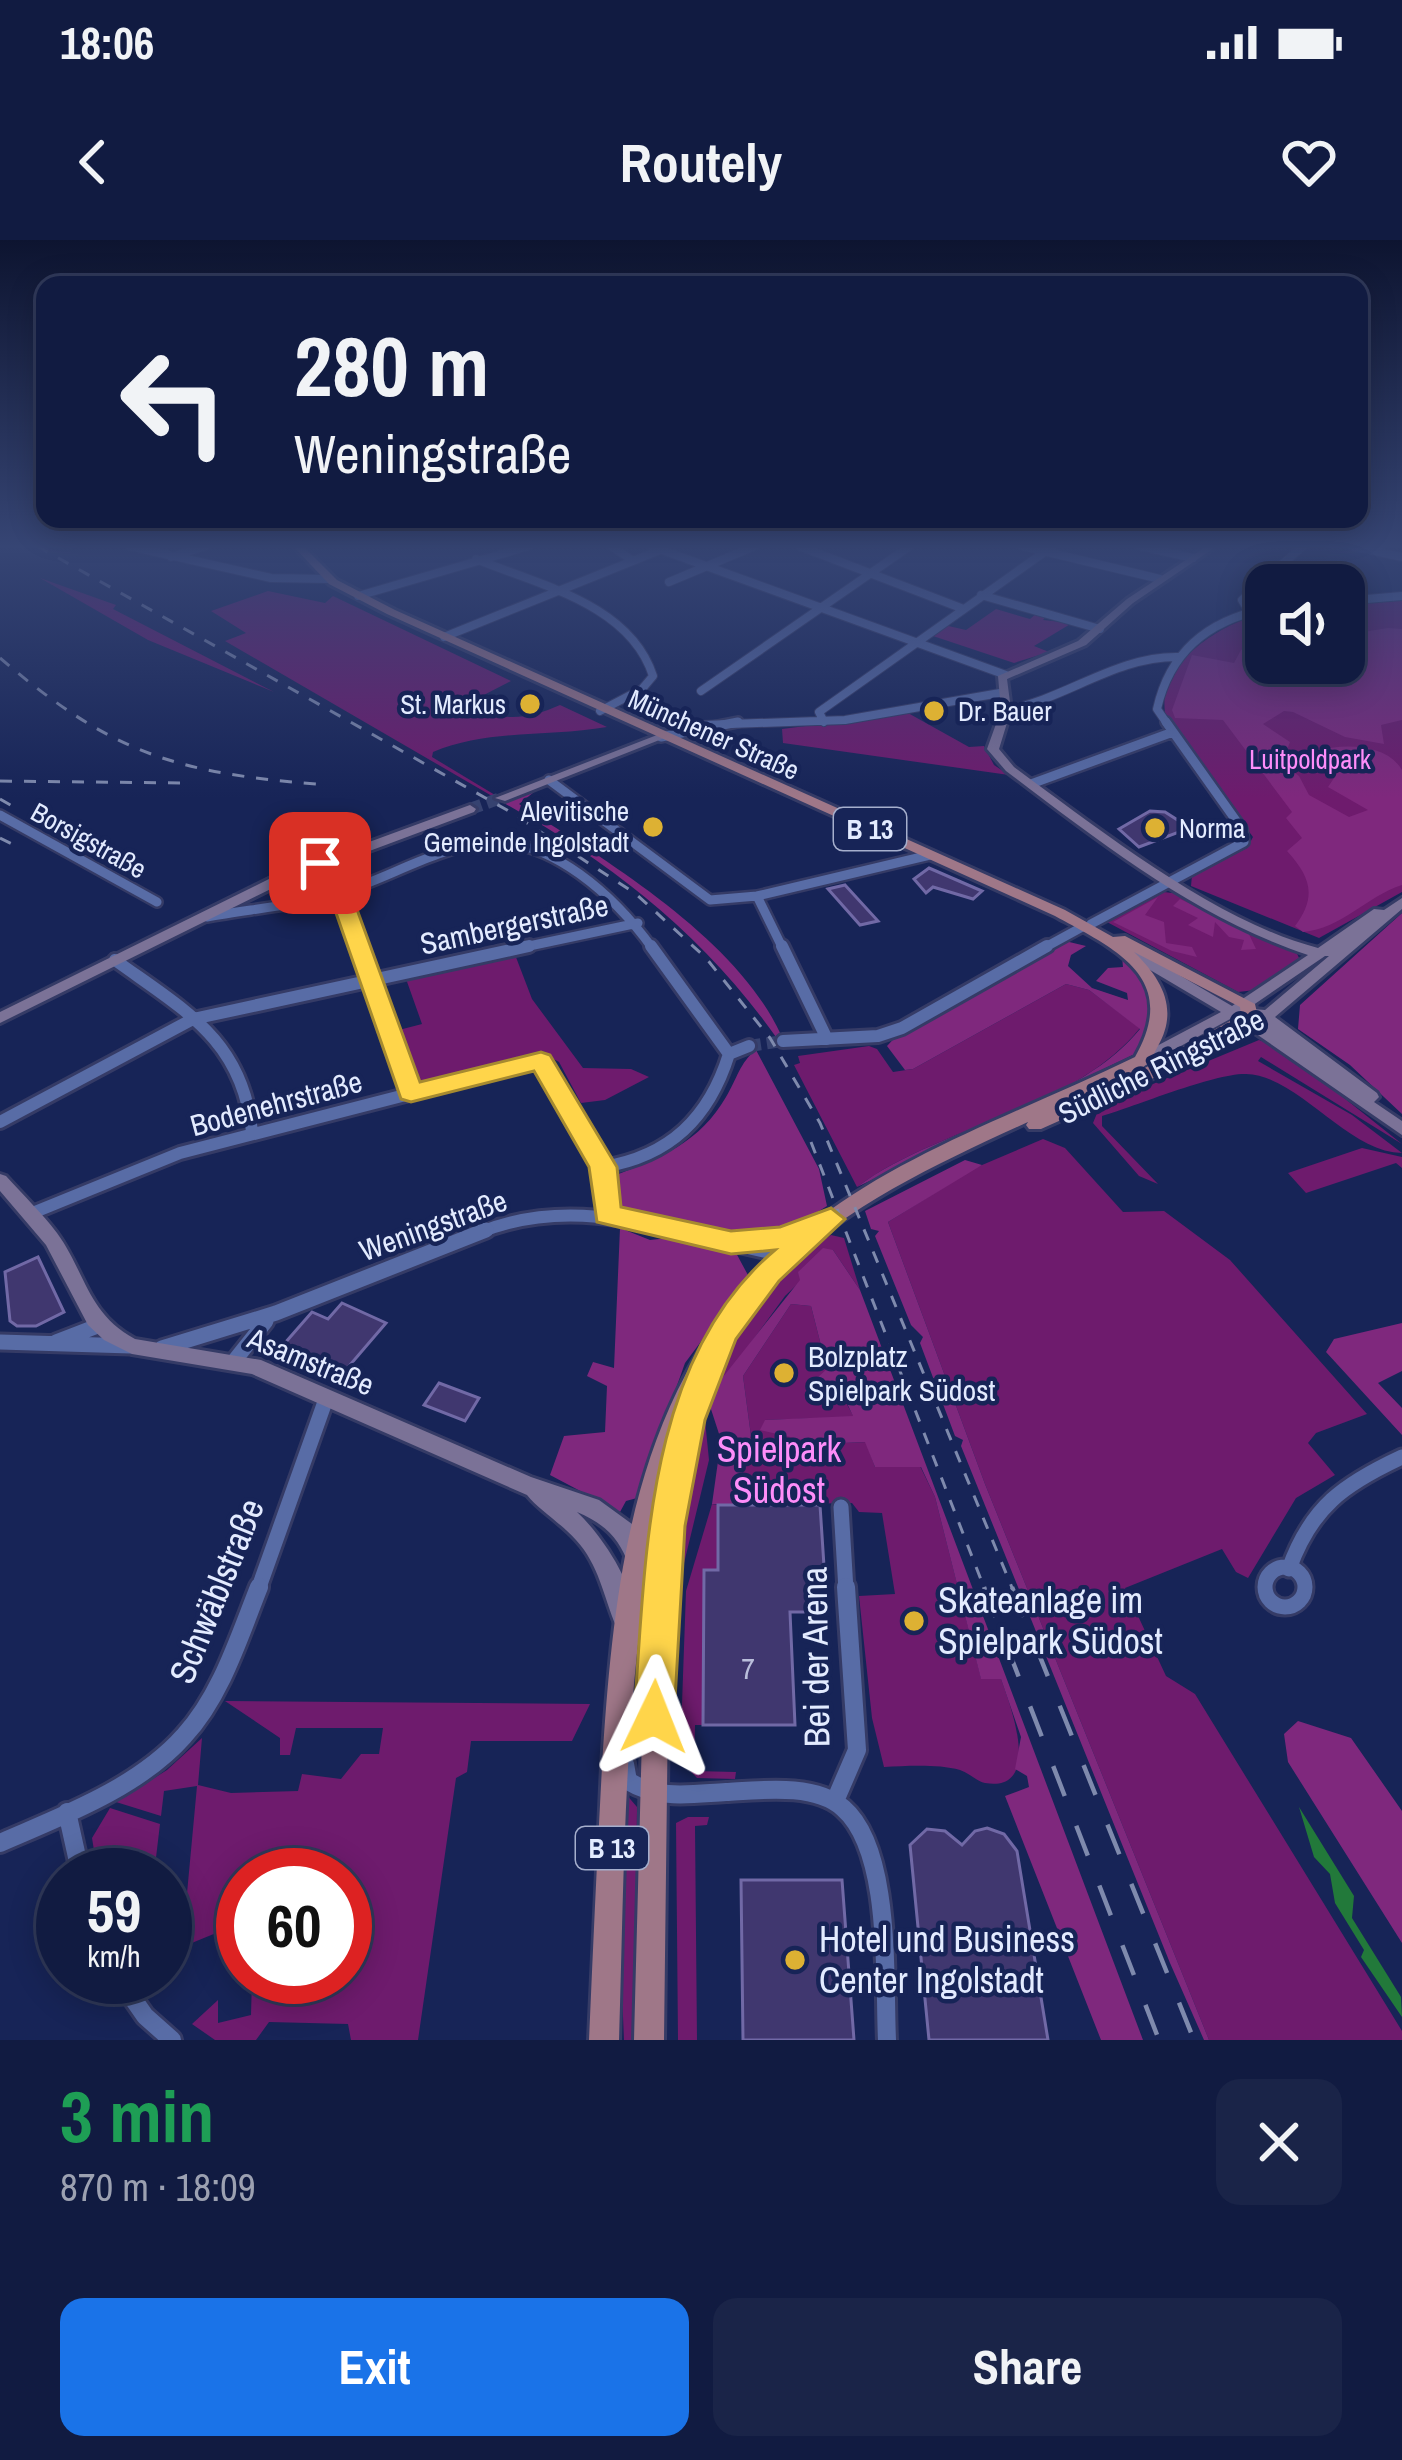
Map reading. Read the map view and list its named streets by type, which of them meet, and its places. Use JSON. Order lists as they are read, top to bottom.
{
  "streets": {
    "main road": ["Münchener Straße", "B 13", "Südliche Ringstraße"],
    "street": [
      "Borsigstraße",
      "Sambergerstraße",
      "Bodenehrstraße",
      "Weningstraße",
      "Asamstraße",
      "Schwäblstraße",
      "Bei der Arena"
    ]
  },
  "crossings": [
    ["Münchener Straße", "B 13"],
    ["Münchener Straße", "Südliche Ringstraße"],
    ["B 13", "Südliche Ringstraße"],
    ["Südliche Ringstraße", "Weningstraße"],
    ["Südliche Ringstraße", "Asamstraße"],
    ["Bodenehrstraße", "Asamstraße"],
    ["Weningstraße", "Asamstraße"],
    ["Asamstraße", "Schwäblstraße"]
  ],
  "parks": ["Luitpoldpark", "Spielpark Südost"],
  "places": [
    "St. Markus",
    "Dr. Bauer",
    "Alevitische Gemeinde Ingolstadt",
    "Norma",
    "Bolzplatz Spielpark Südost",
    "Skateanlage im Spielpark Südost",
    "Hotel und Business Center Ingolstadt"
  ],
  "house_numbers": ["7"],
  "page": {
    "status": "18:06",
    "header": "Routely",
    "turn": ["280 m", "Weningstraße"],
    "speed": "59 km/h",
    "limit": "60",
    "heading": ["3 min", "870 m · 18:09"],
    "buttons": ["Exit", "Share"]
  }
}
